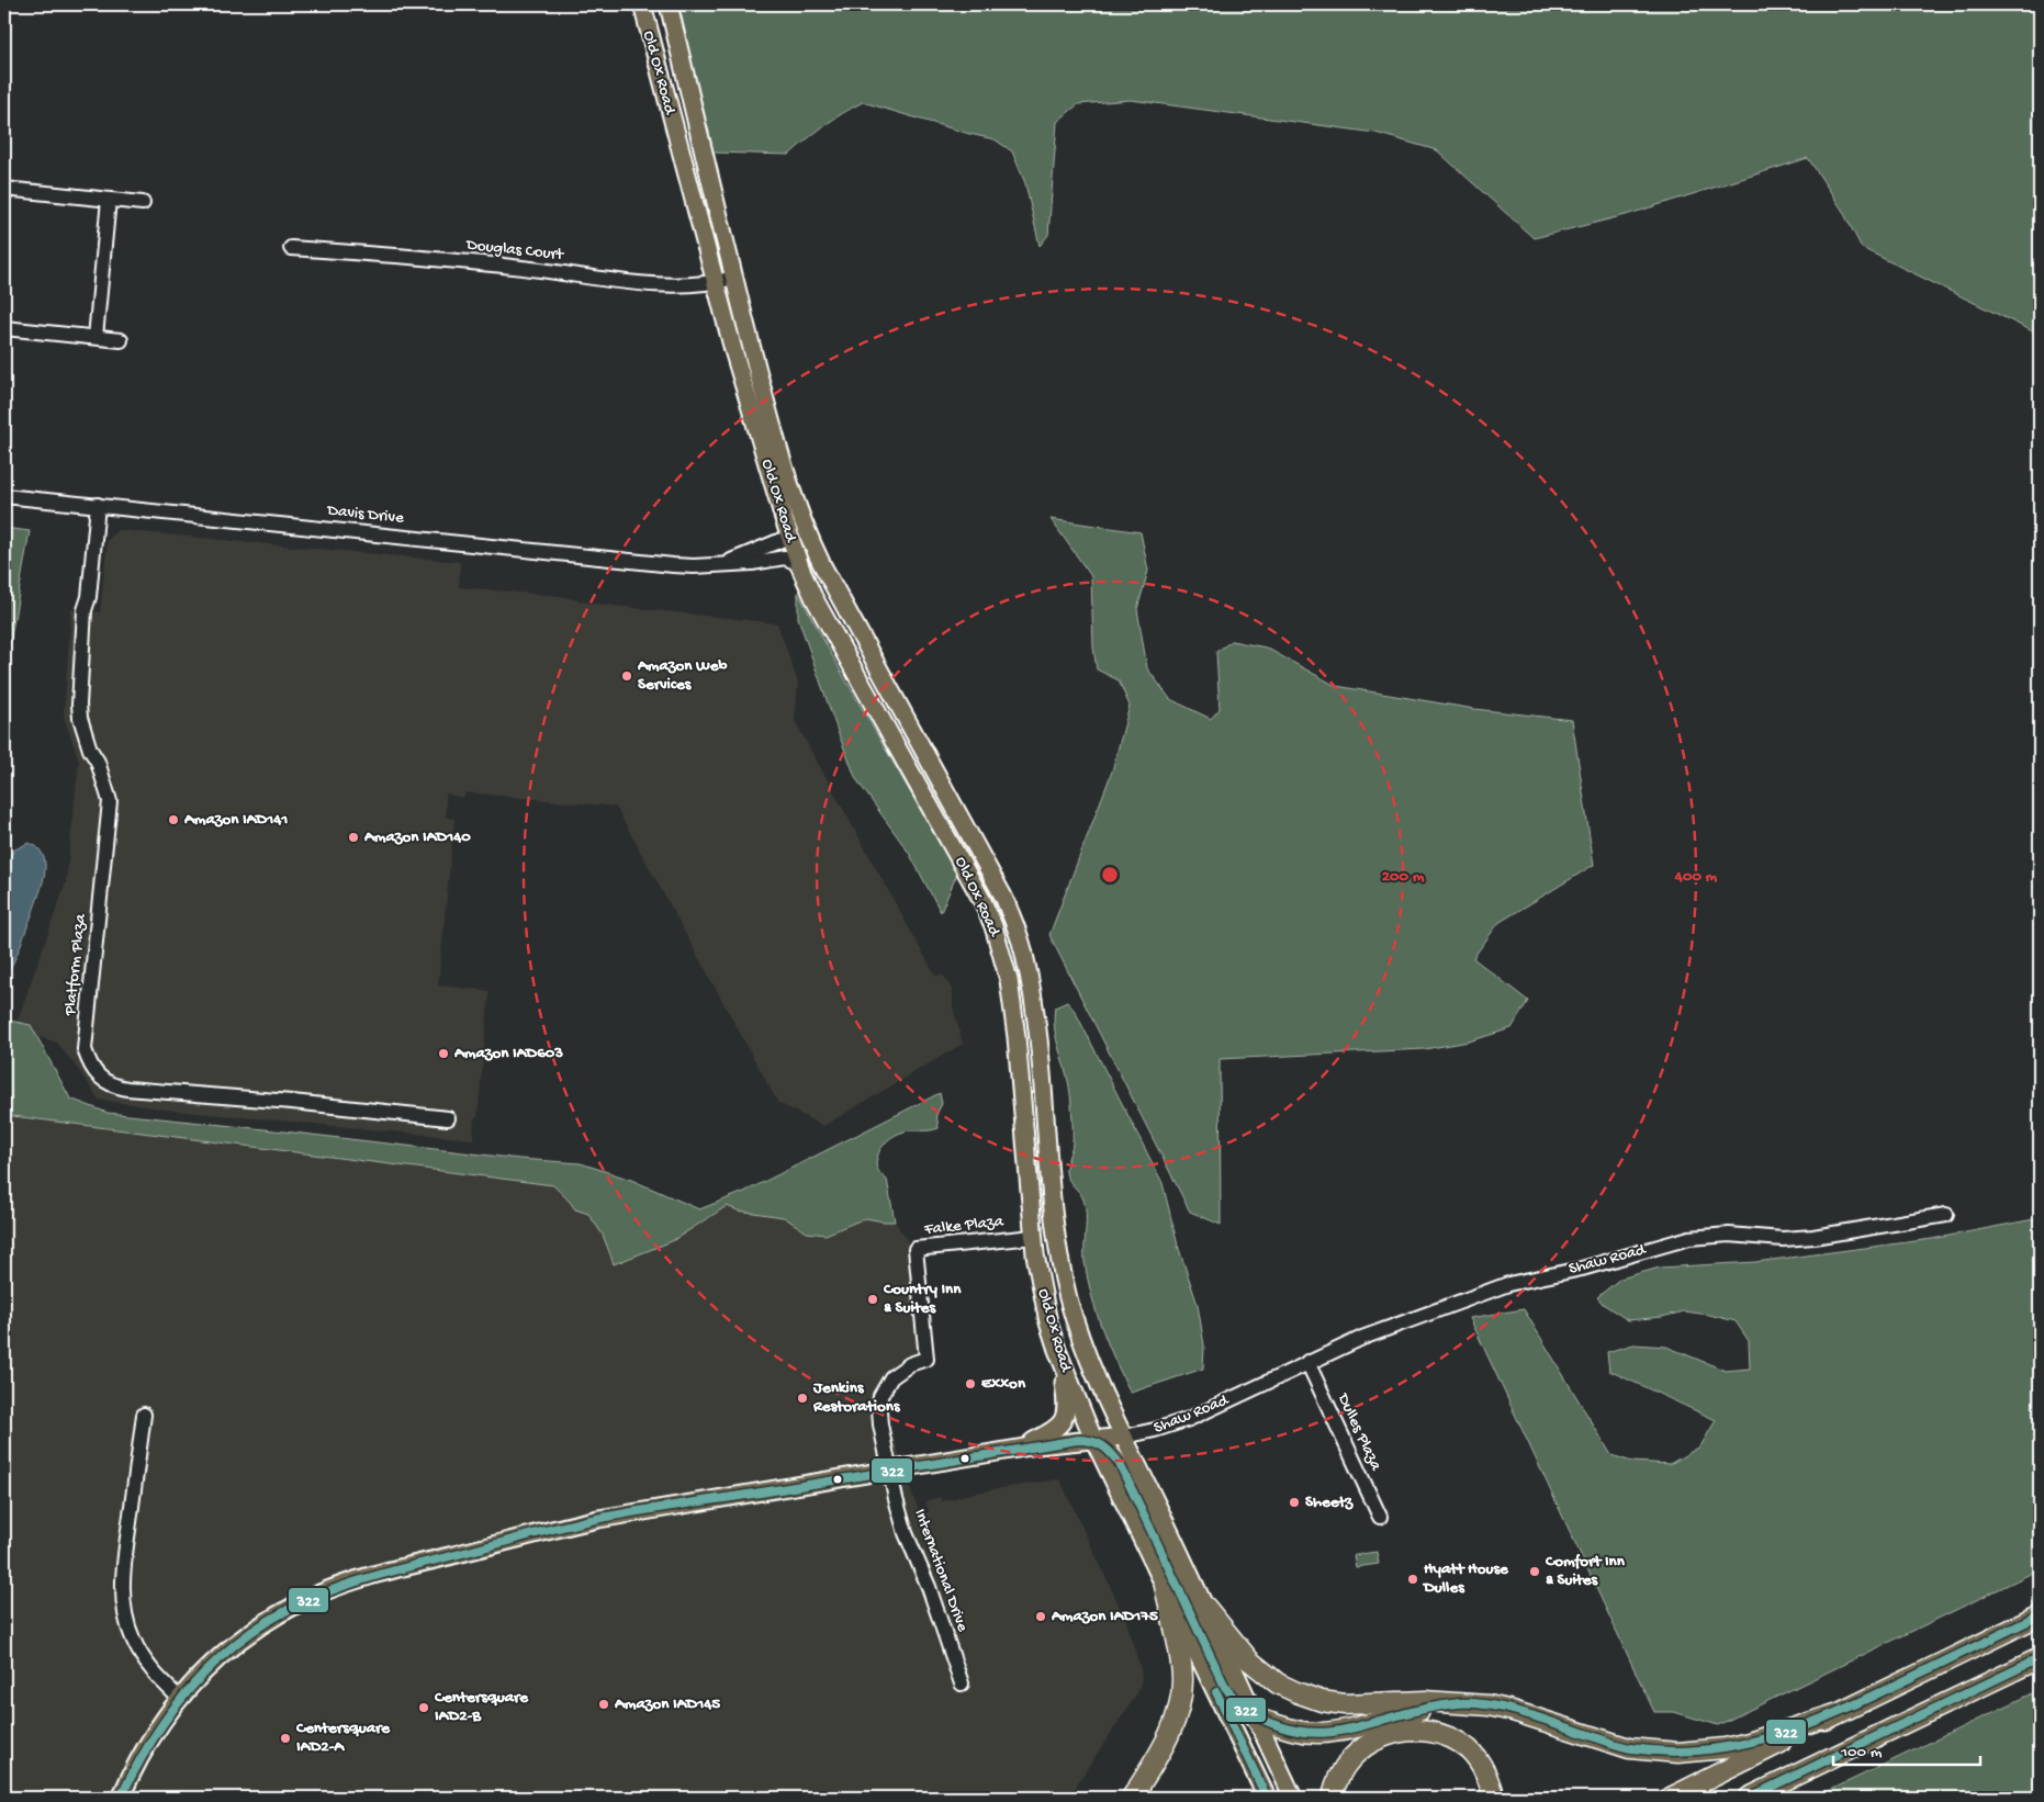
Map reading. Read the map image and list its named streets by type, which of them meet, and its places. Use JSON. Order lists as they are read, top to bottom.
{
  "streets": {
    "main road": ["Old Ox Road", "Shaw Road"],
    "street": [
      "Douglas Court",
      "Davis Drive",
      "Platform Plaza",
      "Falke Plaza",
      "Dulles Plaza",
      "International Drive"
    ]
  },
  "crossings": [
    ["Old Ox Road", "Douglas Court"],
    ["Old Ox Road", "Davis Drive"],
    ["Old Ox Road", "Falke Plaza"],
    ["Old Ox Road", "Shaw Road"],
    ["Davis Drive", "Platform Plaza"],
    ["Falke Plaza", "Shaw Road"],
    ["Falke Plaza", "International Drive"],
    ["Shaw Road", "Dulles Plaza"],
    ["Shaw Road", "International Drive"]
  ],
  "places": [
    "Amazon Web Services",
    "Amazon IAD141",
    "Amazon IAD140",
    "Amazon IAD603",
    "Country Inn & Suites",
    "Exxon",
    "Jenkins Restorations",
    "Sheetz",
    "Comfort Inn & Suites",
    "Hyatt House Dulles",
    "Amazon IAD175",
    "Amazon IAD145",
    "Centersquare IAD2-B",
    "Centersquare IAD2-A"
  ],
  "lines": ["transit line 322"],
  "scale_bar": "100 m",
  "rings": ["200 m", "400 m"]
}
